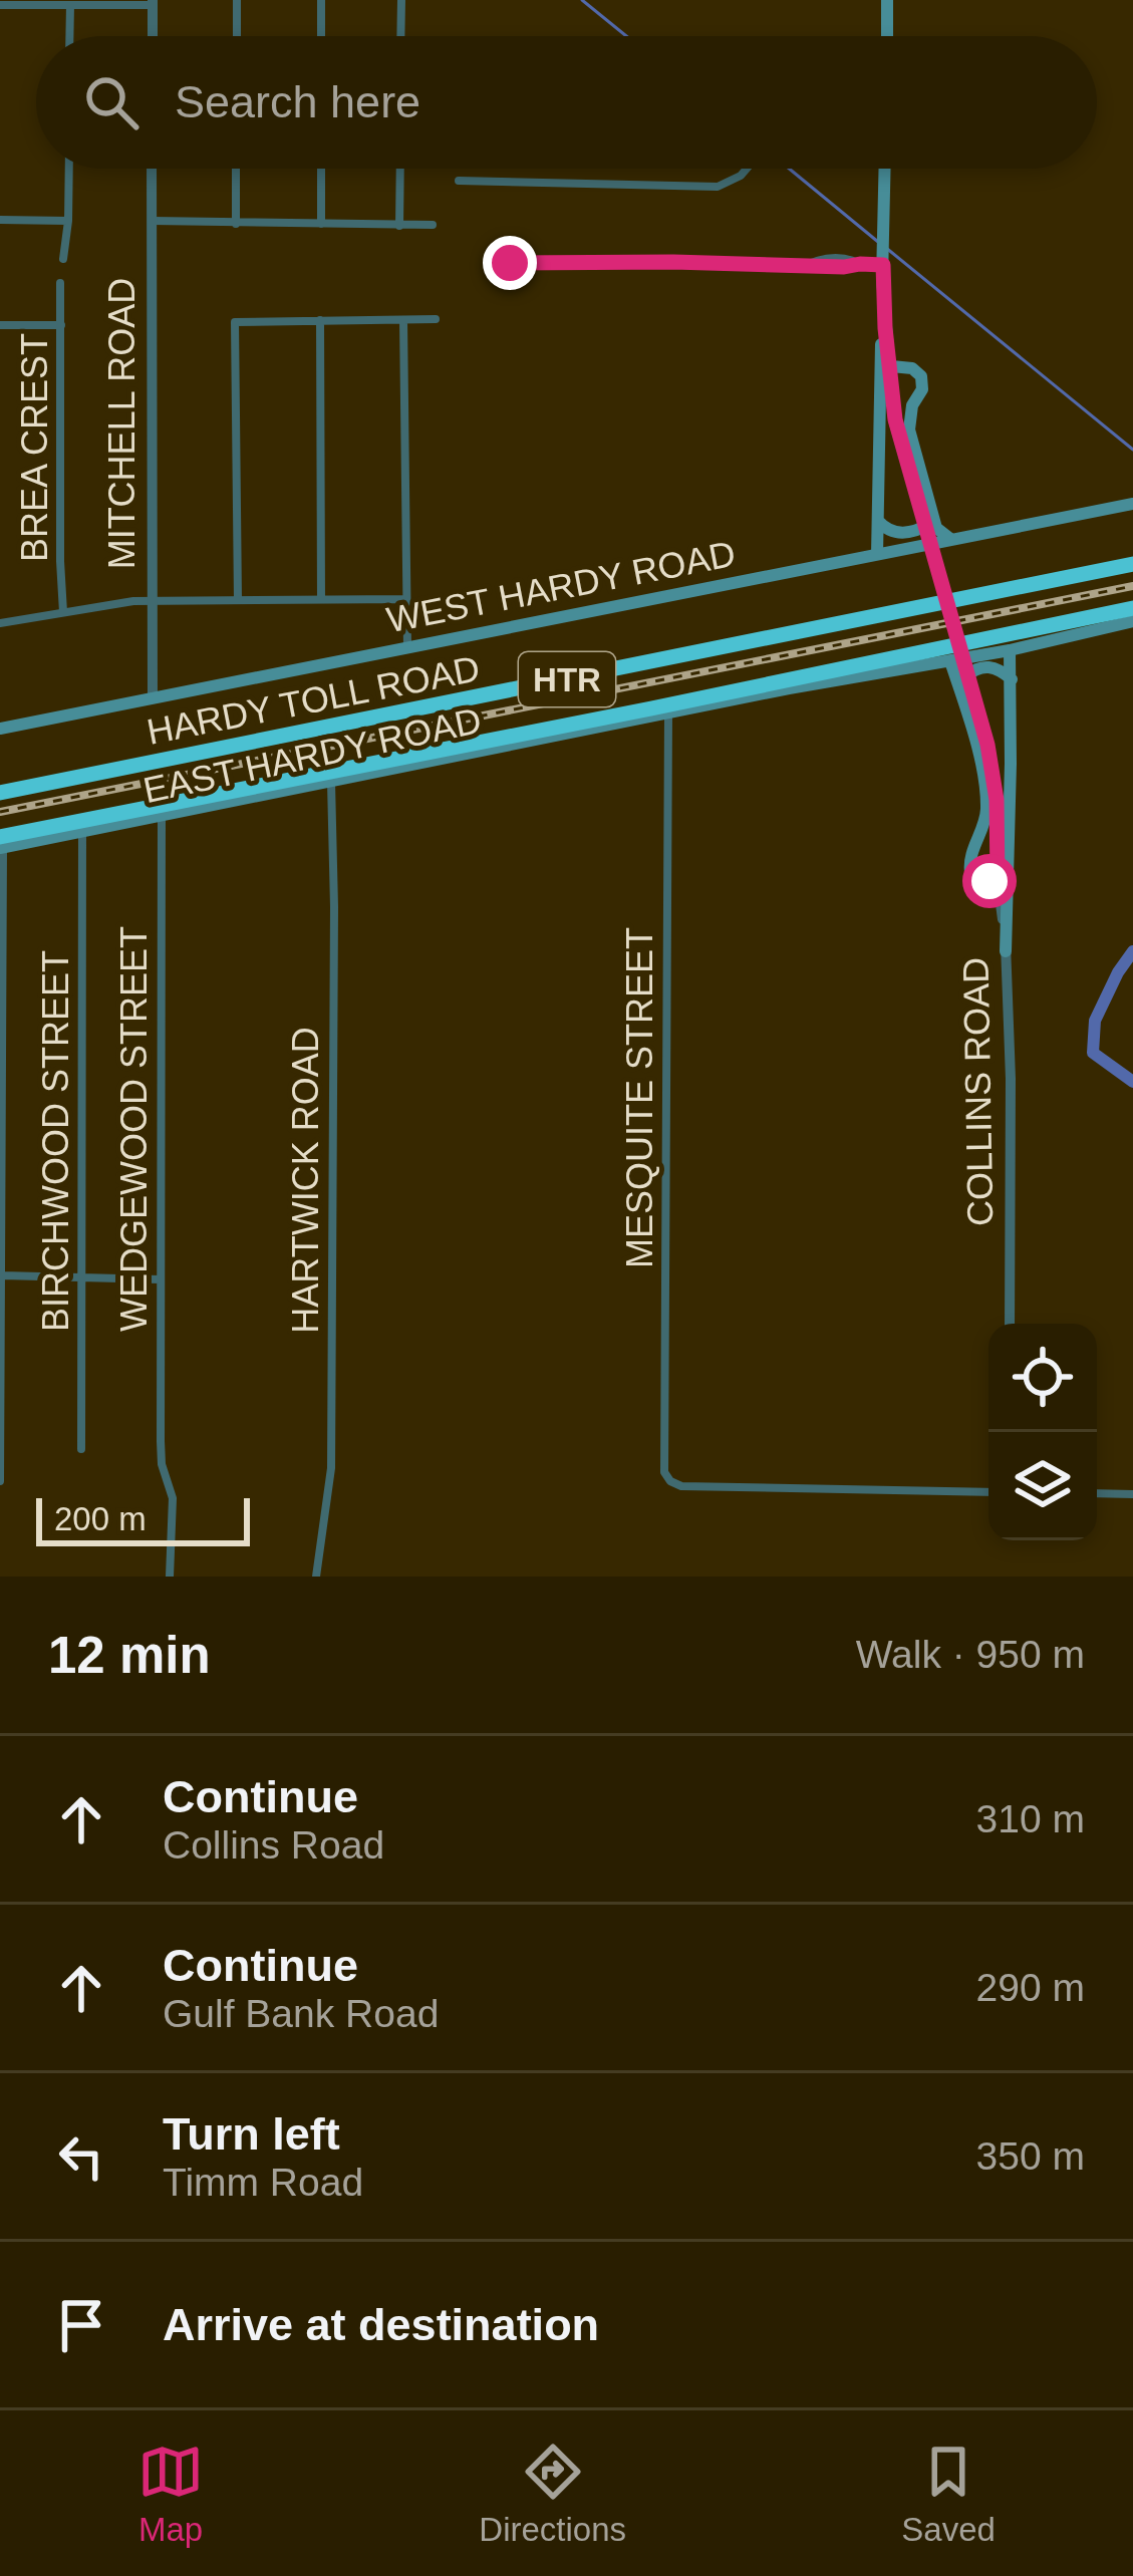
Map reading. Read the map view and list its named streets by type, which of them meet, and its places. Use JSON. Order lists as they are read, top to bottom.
{
  "streets": {
    "highway": ["HTR", "HARDY TOLL ROAD"],
    "main road": ["WEST HARDY ROAD", "EAST HARDY ROAD"],
    "street": [
      "MITCHELL ROAD",
      "BREA CREST",
      "COLLINS ROAD",
      "MESQUITE STREET",
      "WEDGEWOOD STREET",
      "BIRCHWOOD STREET",
      "HARTWICK ROAD"
    ]
  },
  "crossings": [
    ["MITCHELL ROAD", "WEST HARDY ROAD"],
    ["HARDY TOLL ROAD", "EAST HARDY ROAD"],
    ["EAST HARDY ROAD", "MESQUITE STREET"],
    ["EAST HARDY ROAD", "WEDGEWOOD STREET"],
    ["EAST HARDY ROAD", "BIRCHWOOD STREET"],
    ["EAST HARDY ROAD", "HARTWICK ROAD"]
  ],
  "scale_bar": "200 m",
  "page": {
    "search": "Search here",
    "scale": "200 m",
    "heading": ["12 min", "Walk · 950 m"],
    "list": [
      ["Continue", "Collins Road", "310 m"],
      ["Continue", "Gulf Bank Road", "290 m"],
      ["Turn left", "Timm Road", "350 m"],
      "Arrive at destination"
    ],
    "nav": ["Map", "Directions", "Saved"]
  }
}
